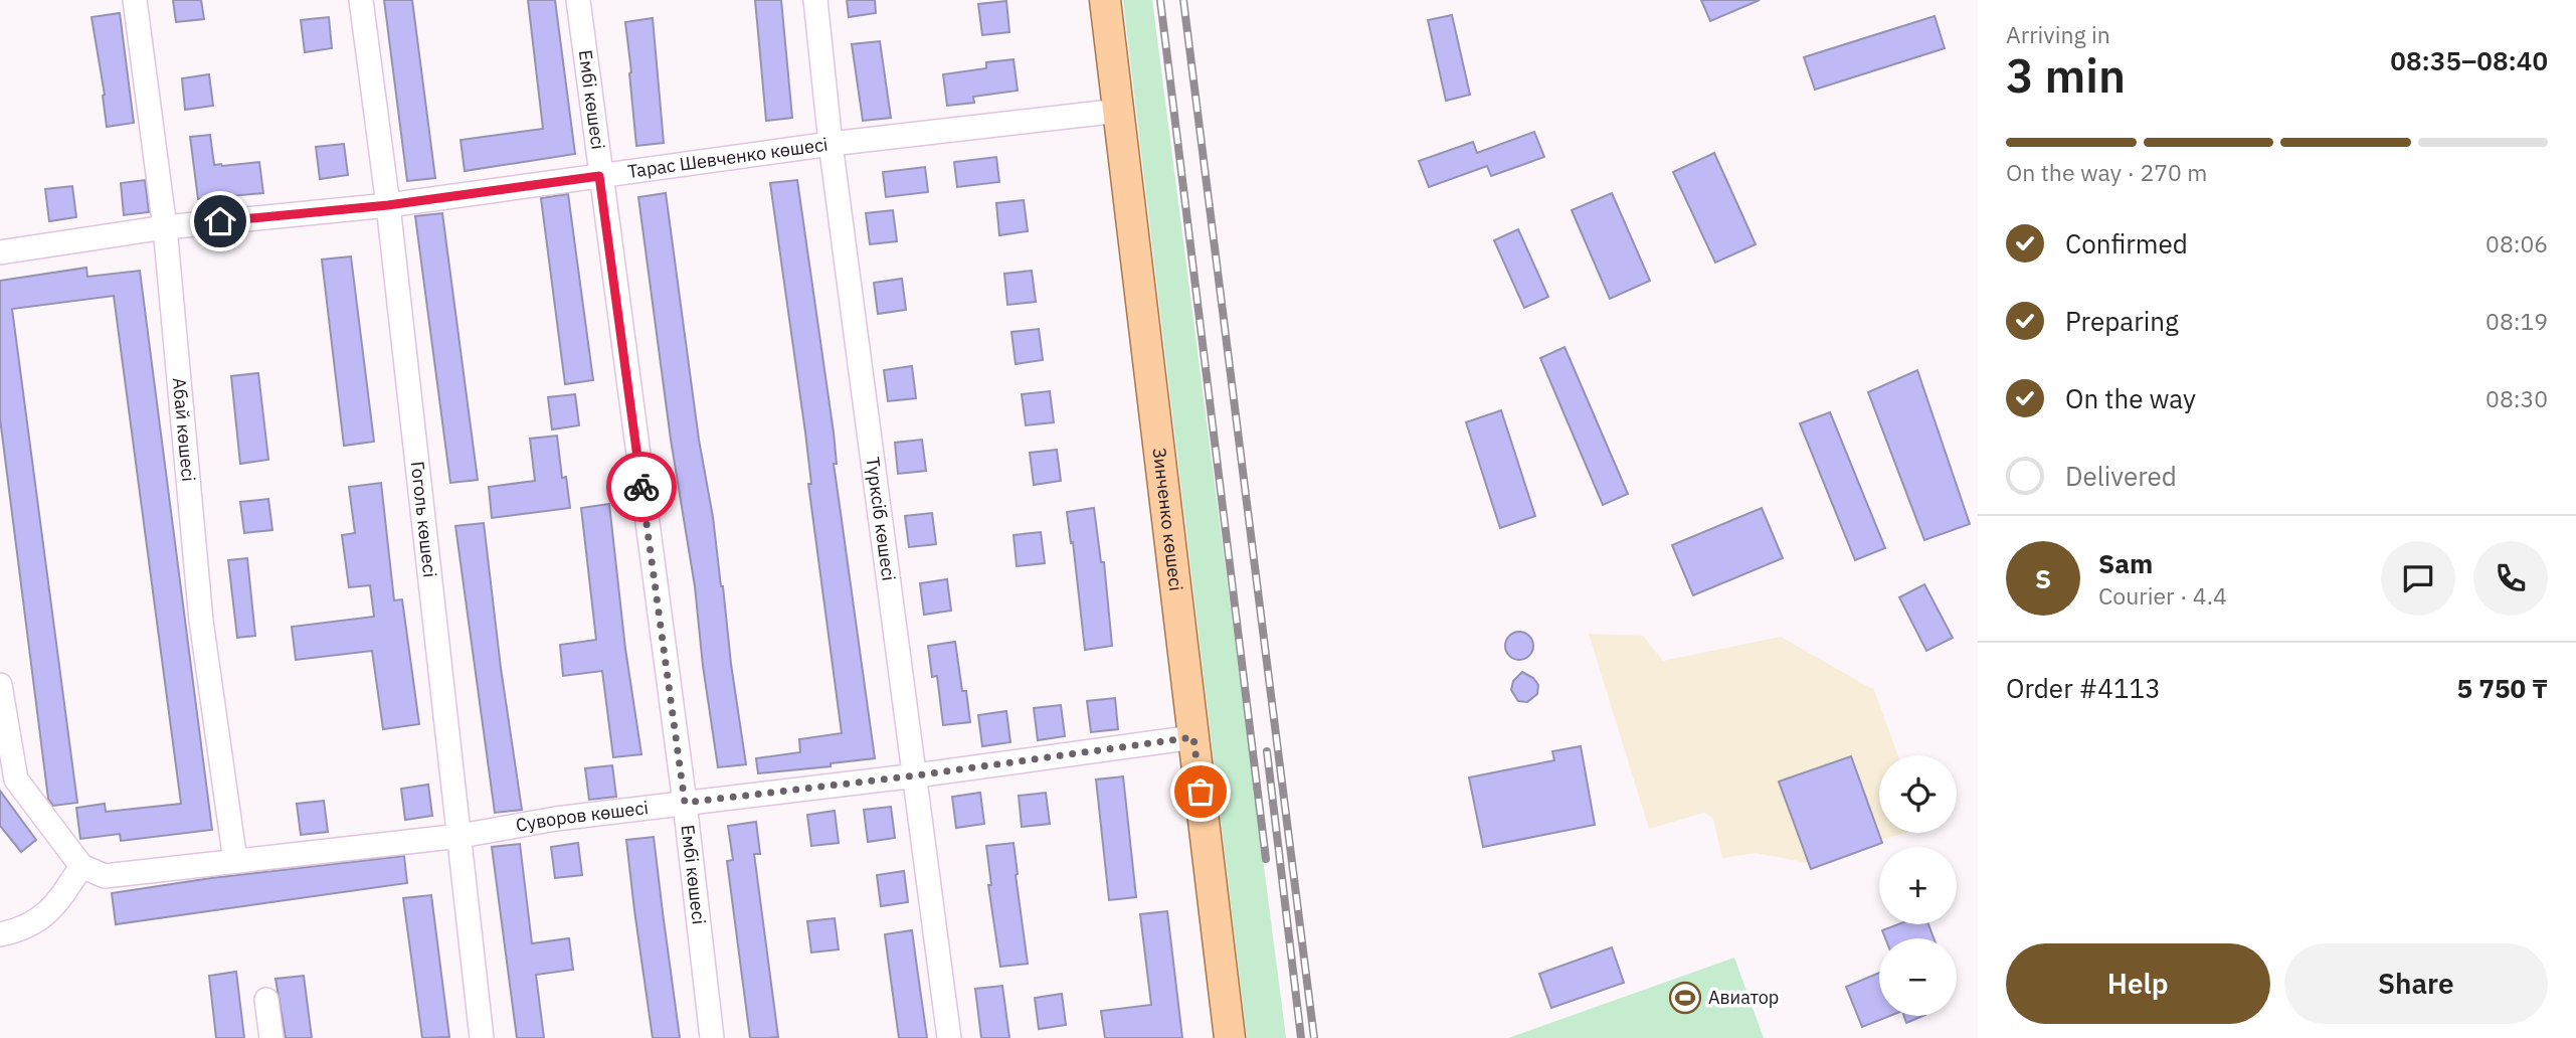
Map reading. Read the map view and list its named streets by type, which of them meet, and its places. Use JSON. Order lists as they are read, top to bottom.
{
  "streets": {
    "main road": ["Зинченко көшесі"],
    "street": [
      "Ембі көшесі",
      "Тарас Шевченко көшесі",
      "Абай көшесі",
      "Гоголь көшесі",
      "Түрксіб көшесі",
      "Суворов көшесі"
    ]
  },
  "crossings": [
    ["Ембі көшесі", "Тарас Шевченко көшесі"],
    ["Ембі көшесі", "Суворов көшесі"],
    ["Тарас Шевченко көшесі", "Абай көшесі"],
    ["Тарас Шевченко көшесі", "Гоголь көшесі"],
    ["Тарас Шевченко көшесі", "Түрксіб көшесі"],
    ["Тарас Шевченко көшесі", "Зинченко көшесі"],
    ["Абай көшесі", "Суворов көшесі"],
    ["Гоголь көшесі", "Суворов көшесі"],
    ["Түрксіб көшесі", "Суворов көшесі"],
    ["Зинченко көшесі", "Суворов көшесі"]
  ],
  "places": {
    "sports": ["Авиатор"]
  },
  "page": {
    "heading": ["3 min", "Arriving in", "08:35–08:40"],
    "panel": [
      "Sam",
      "Courier · 4.4",
      "Order #4113",
      "5 750 ₸"
    ],
    "bar": "On the way · 270 m",
    "list": [
      ["Confirmed", "08:06"],
      ["Preparing", "08:19"],
      ["On the way", "08:30"],
      "Delivered"
    ],
    "round": "S",
    "map_buttons": ["+", "−"],
    "buttons": ["Help", "Share"]
  }
}
